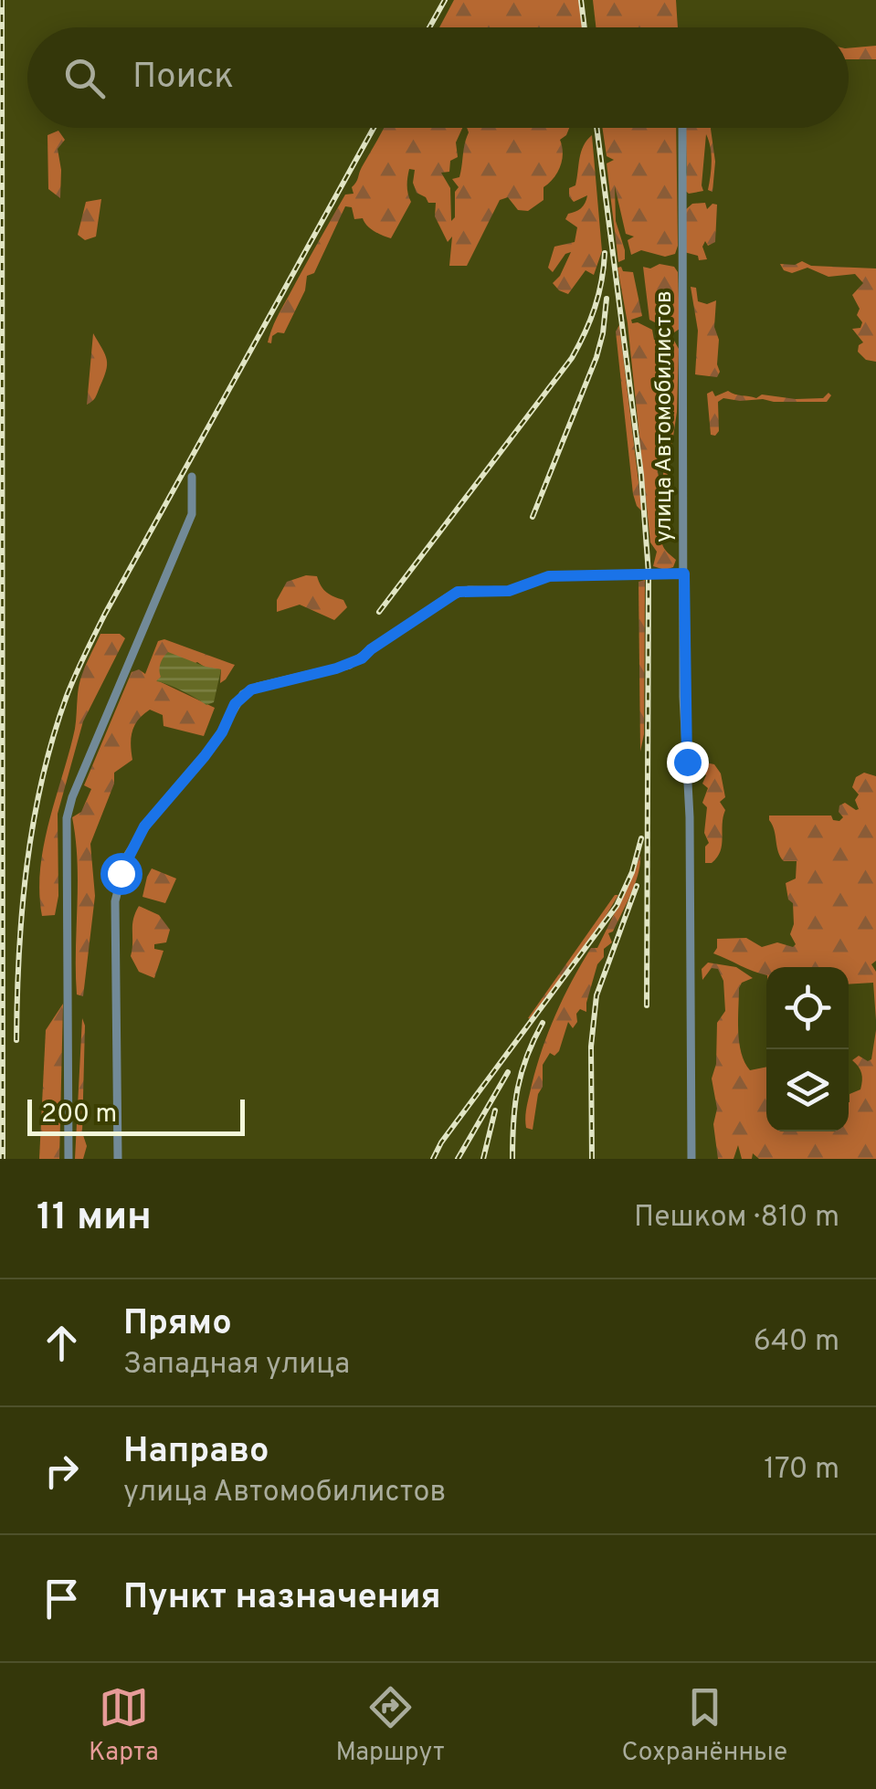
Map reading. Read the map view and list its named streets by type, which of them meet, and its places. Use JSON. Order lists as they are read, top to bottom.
{
  "streets": {
    "street": ["улица Автомобилистов"]
  },
  "scale_bar": "200 m",
  "page": {
    "search": "Поиск",
    "scale": "200 m",
    "heading": ["11 мин", "Пешком · 810 m"],
    "list": [
      ["Прямо", "Западная улица", "640 m"],
      ["Направо", "улица Автомобилистов", "170 m"],
      "Пункт назначения"
    ],
    "nav": ["Карта", "Маршрут", "Сохранённые"]
  }
}
